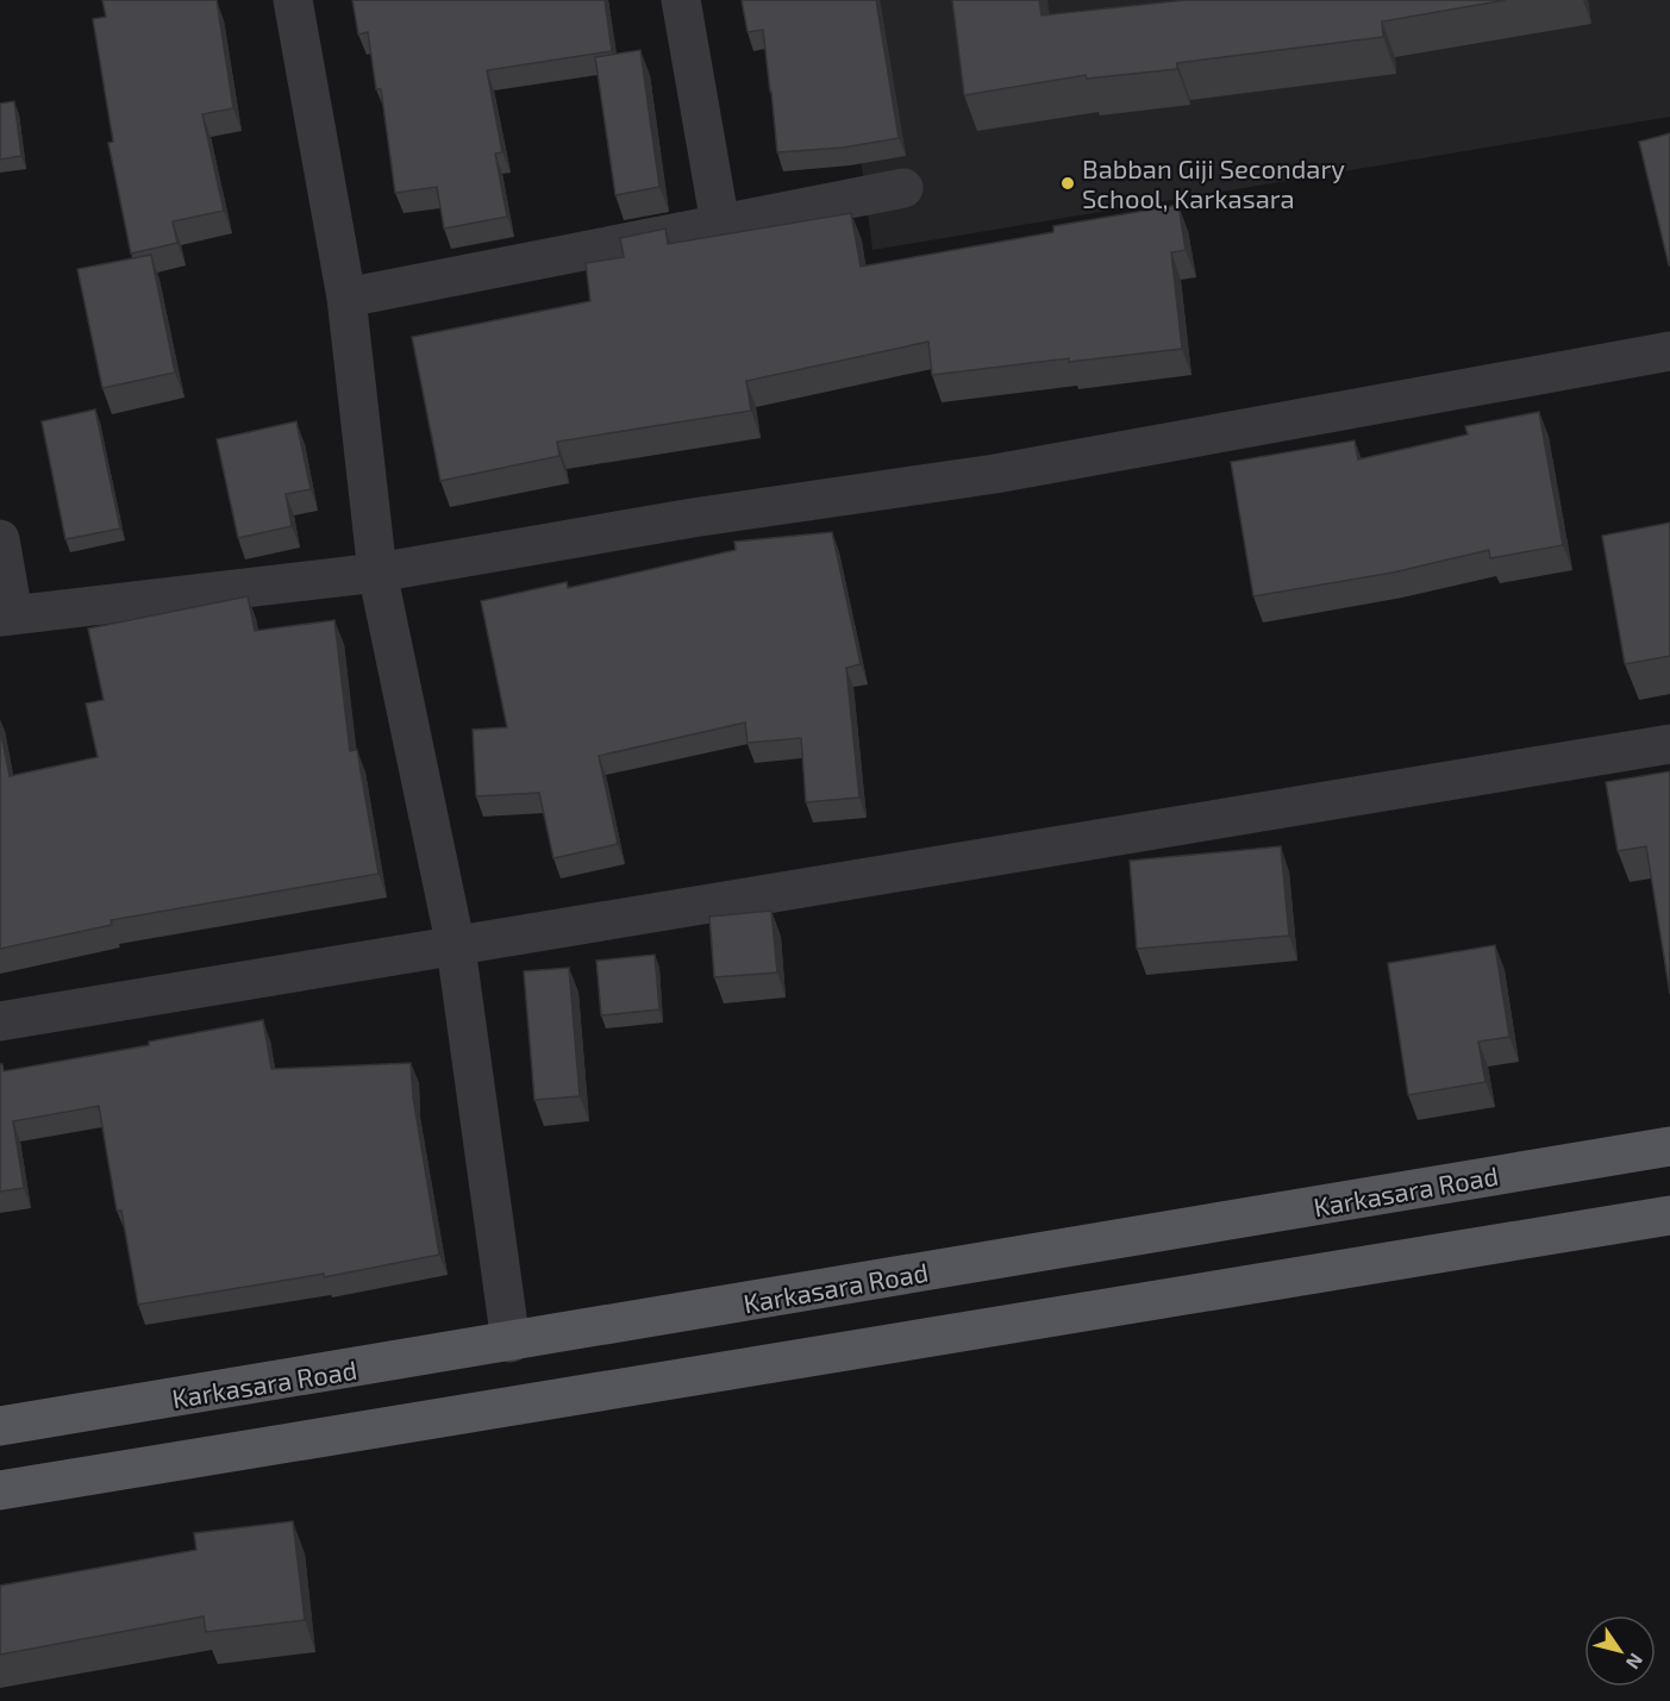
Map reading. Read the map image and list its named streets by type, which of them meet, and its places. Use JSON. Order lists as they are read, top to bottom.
{
  "streets": {
    "main road": ["Karkasara Road"]
  },
  "places": ["Babban Giji Secondary School, Karkasara"],
  "north": "bottom right"
}
